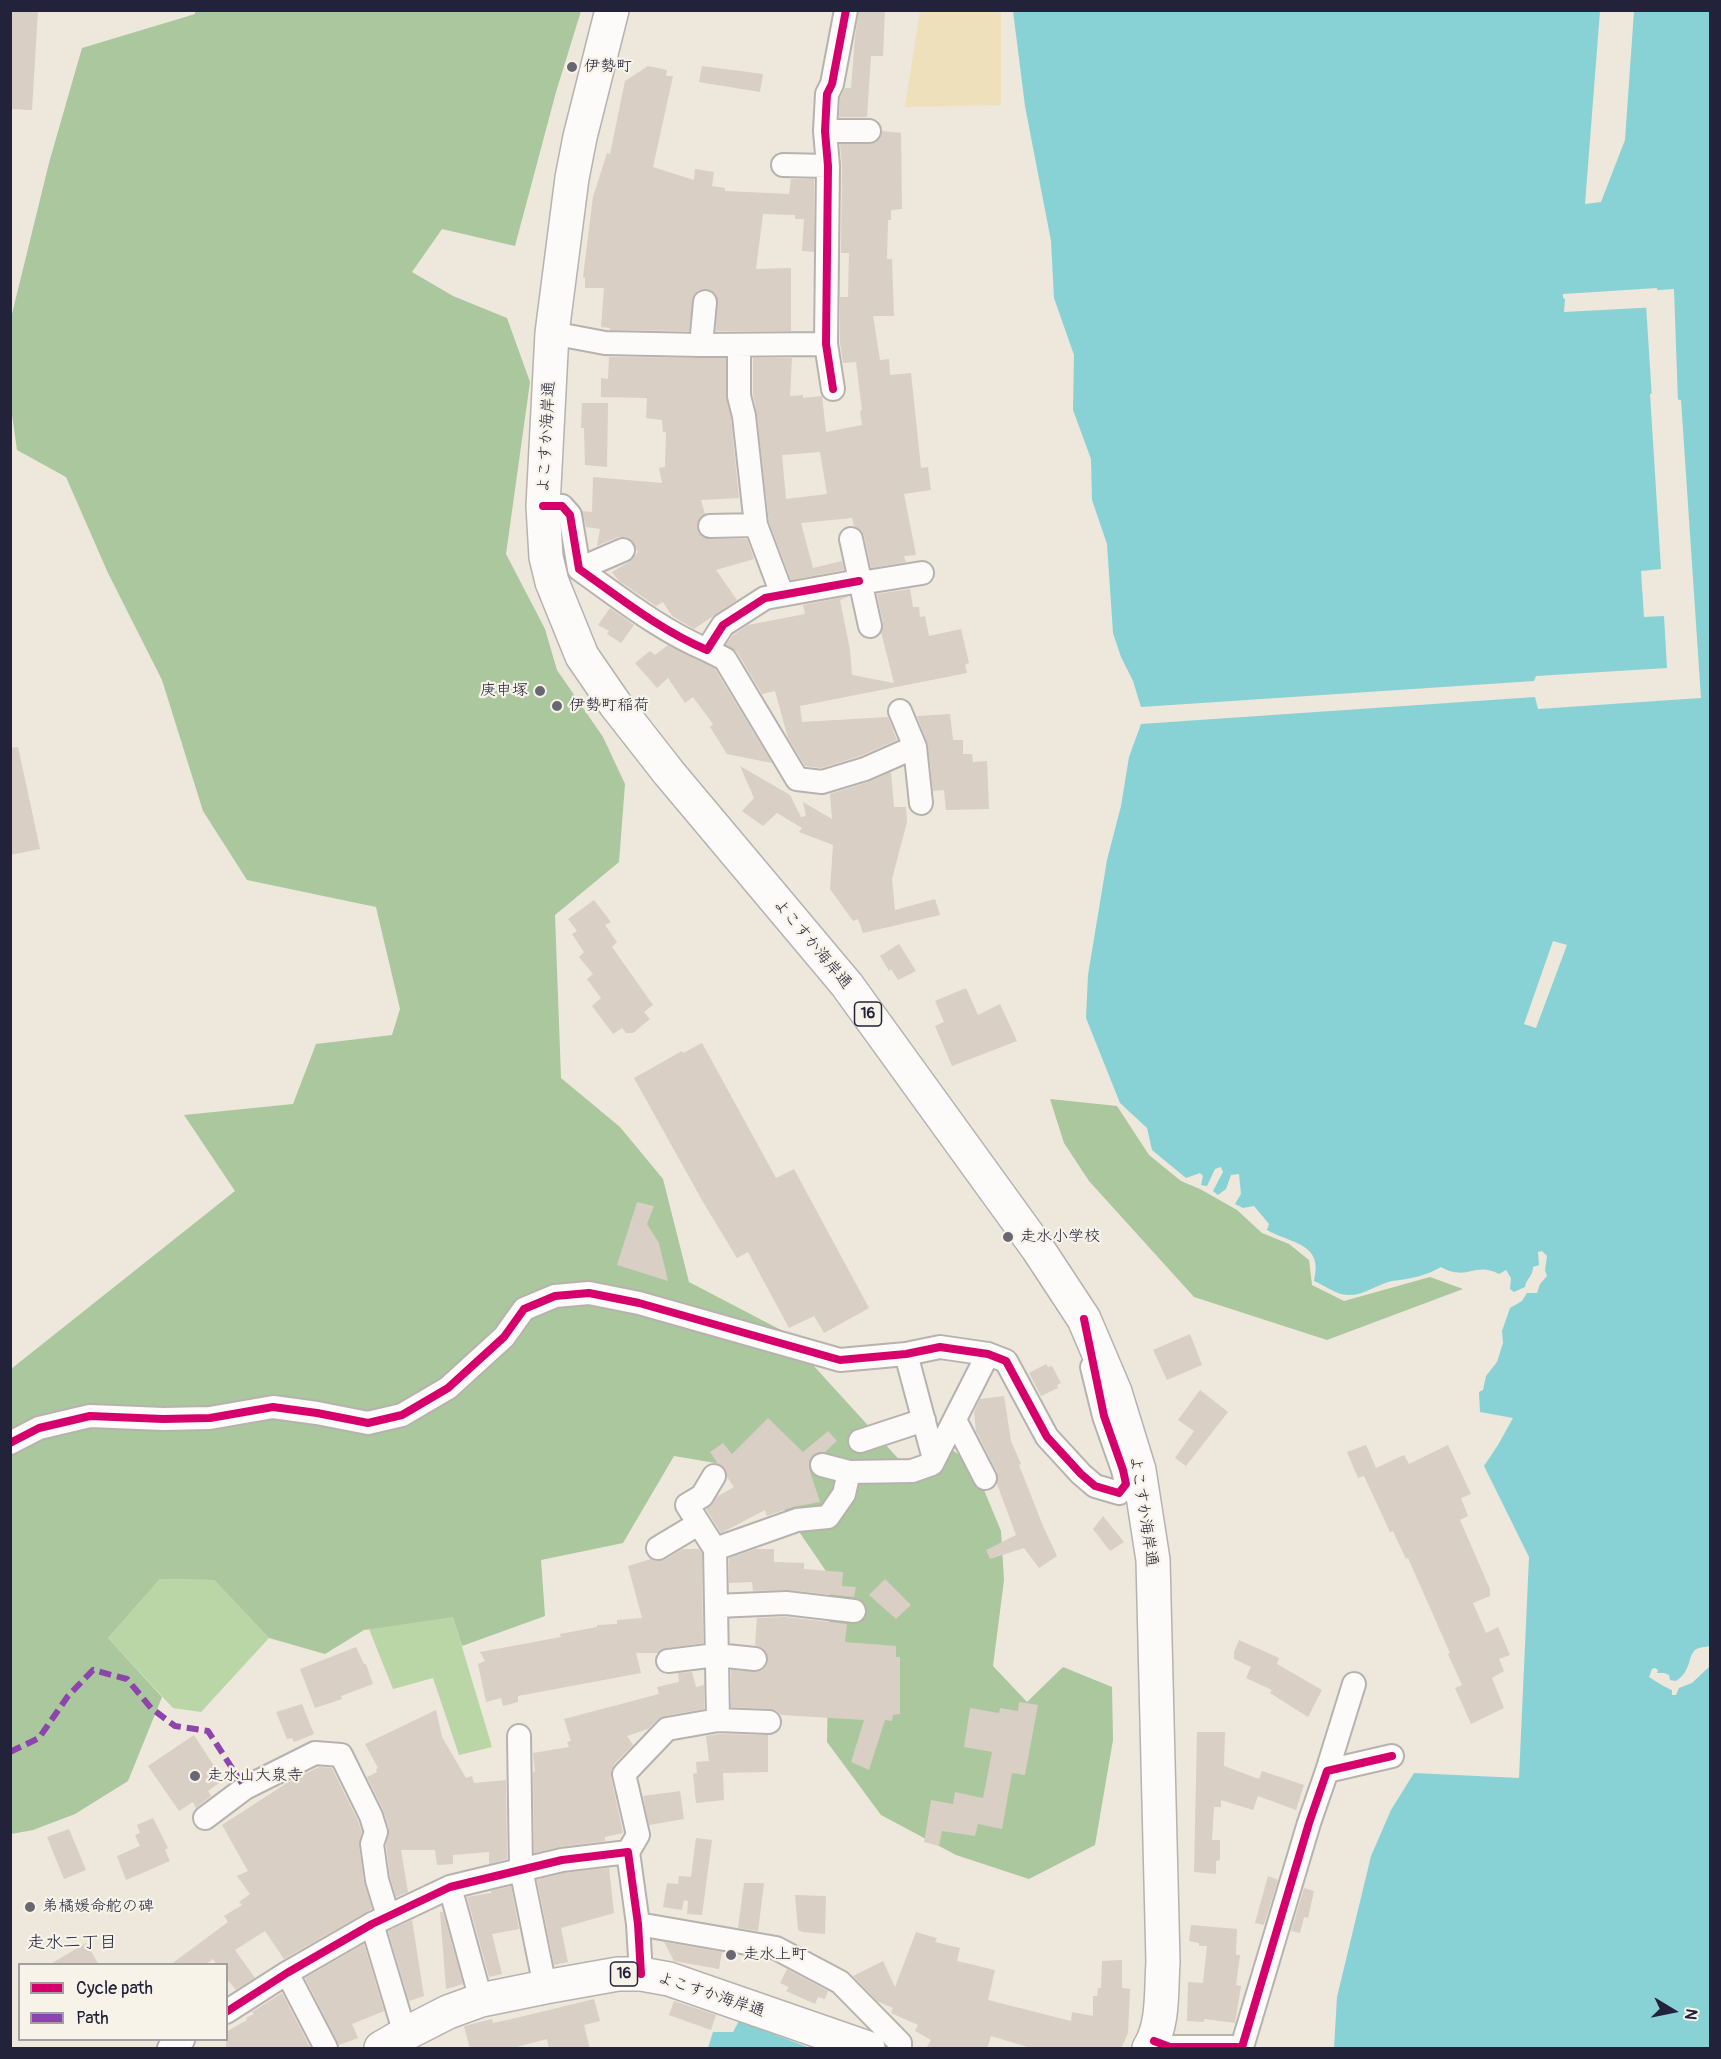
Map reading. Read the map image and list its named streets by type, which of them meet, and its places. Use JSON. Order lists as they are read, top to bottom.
{
  "streets": {
    "highway": ["よこすか海岸通", "16"]
  },
  "districts": ["走水二丁目"],
  "places": [
    "伊勢町",
    "庚申塚",
    "伊勢町稲荷",
    "走水小学校",
    "走水山大泉寺",
    "弟橘媛命舵の碑",
    "走水上町"
  ],
  "legend": ["Cycle path", "Path"],
  "north": "right"
}
